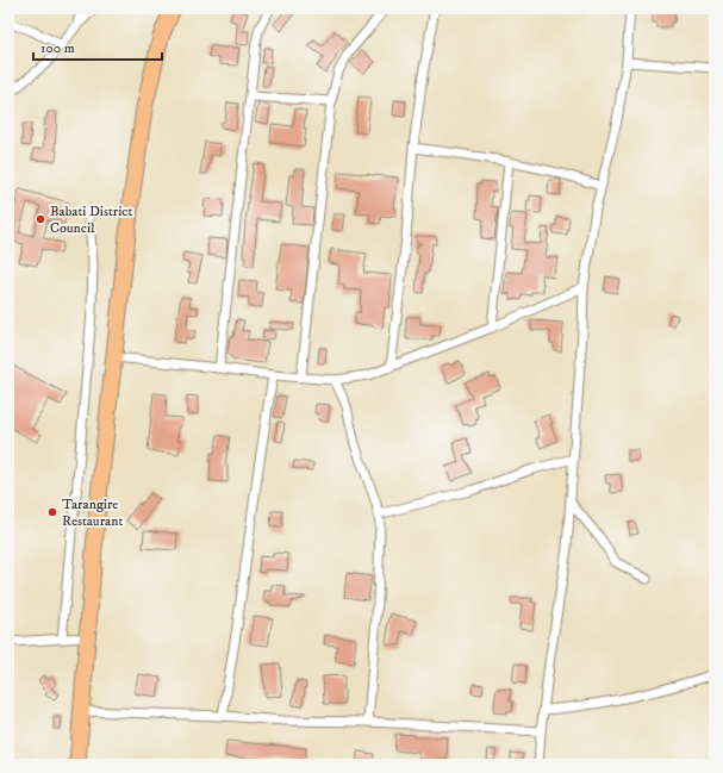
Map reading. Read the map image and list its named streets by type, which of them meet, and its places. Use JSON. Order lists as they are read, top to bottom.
{
  "places": ["Babati District Council", "Tarangire Restaurant"],
  "scale_bar": "100 m"
}
